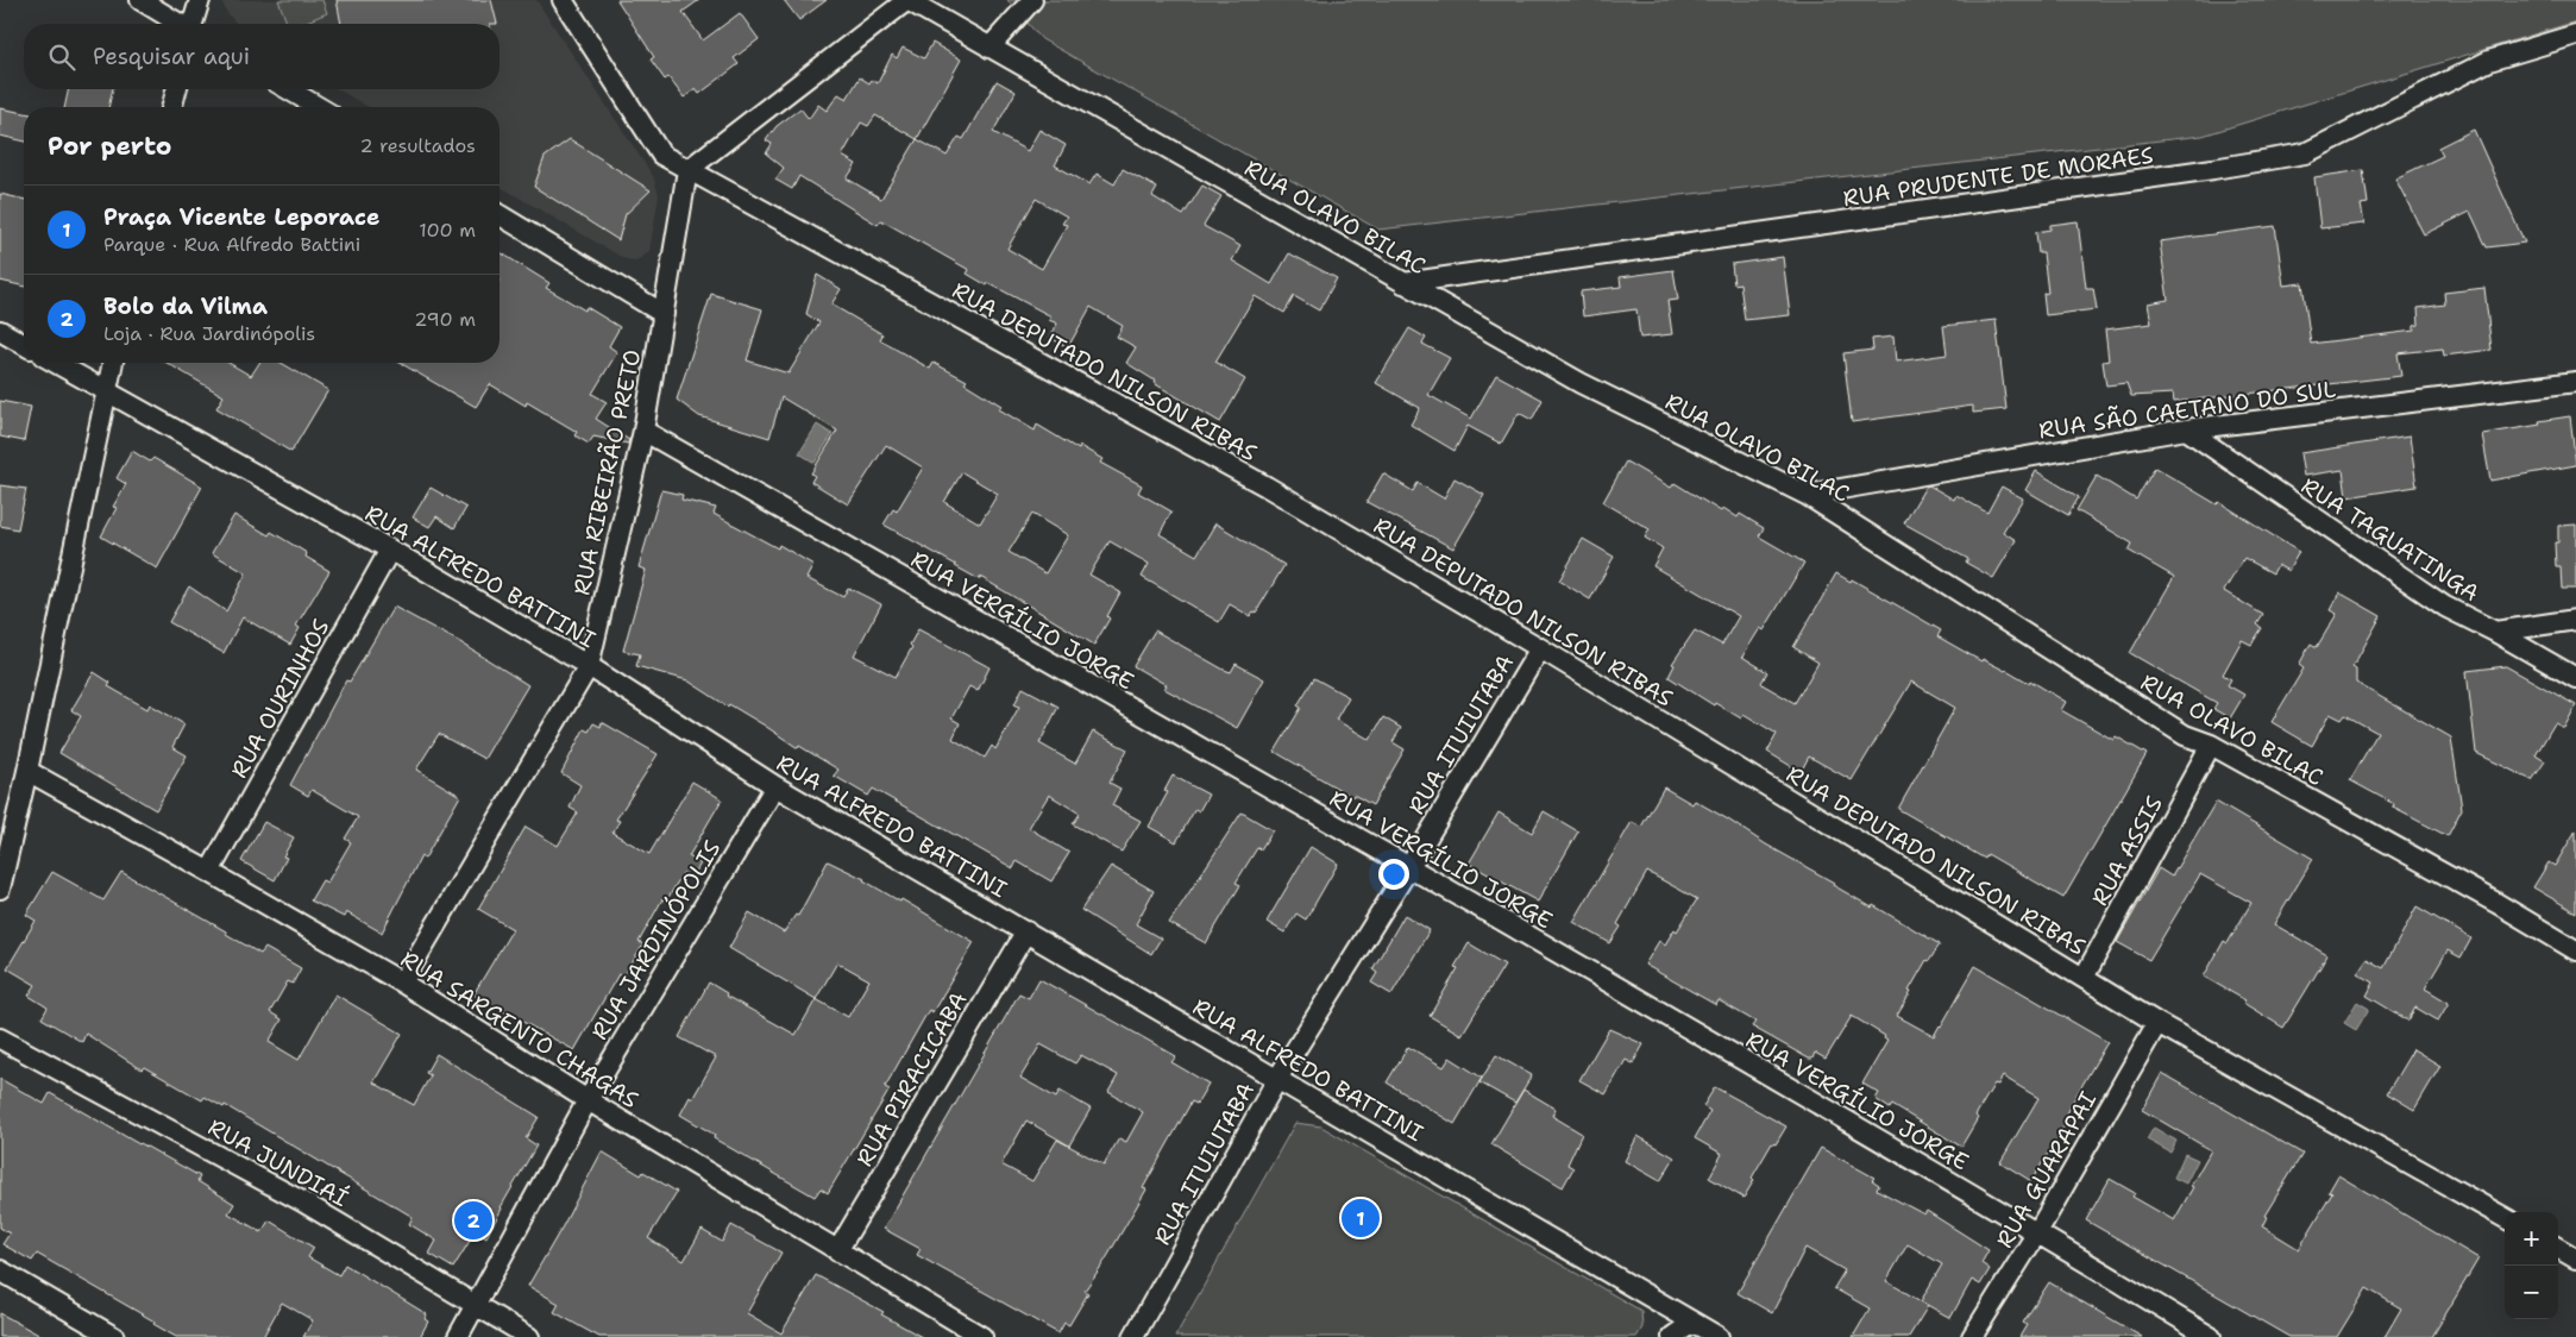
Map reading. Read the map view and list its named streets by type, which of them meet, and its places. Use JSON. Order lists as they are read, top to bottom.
{
  "streets": {
    "street": [
      "RUA PRUDENTE DE MORAES",
      "RUA OLAVO BILAC",
      "RUA DEPUTADO NILSON RIBAS",
      "RUA SÃO CAETANO DO SUL",
      "RUA RIBEIRÃO PRETO",
      "RUA TAGUATINGA",
      "RUA ALFREDO BATTINI",
      "RUA VERGÍLIO JORGE",
      "RUA OURINHOS",
      "RUA ITUIUTABA",
      "RUA ASSIS",
      "RUA JARDINÓPOLIS",
      "RUA SARGENTO CHAGAS",
      "RUA PIRACICABA",
      "RUA JUNDIAÍ",
      "RUA GUARAPAI"
    ]
  },
  "crossings": [
    ["RUA PRUDENTE DE MORAES", "RUA OLAVO BILAC"],
    ["RUA OLAVO BILAC", "RUA SÃO CAETANO DO SUL"],
    ["RUA OLAVO BILAC", "RUA ASSIS"],
    ["RUA DEPUTADO NILSON RIBAS", "RUA RIBEIRÃO PRETO"],
    ["RUA DEPUTADO NILSON RIBAS", "RUA ITUIUTABA"],
    ["RUA DEPUTADO NILSON RIBAS", "RUA ASSIS"],
    ["RUA DEPUTADO NILSON RIBAS", "RUA GUARAPAI"],
    ["RUA SÃO CAETANO DO SUL", "RUA TAGUATINGA"],
    ["RUA RIBEIRÃO PRETO", "RUA ALFREDO BATTINI"],
    ["RUA RIBEIRÃO PRETO", "RUA VERGÍLIO JORGE"],
    ["RUA RIBEIRÃO PRETO", "RUA SARGENTO CHAGAS"],
    ["RUA ALFREDO BATTINI", "RUA OURINHOS"],
    ["RUA ALFREDO BATTINI", "RUA ITUIUTABA"],
    ["RUA ALFREDO BATTINI", "RUA JARDINÓPOLIS"],
    ["RUA ALFREDO BATTINI", "RUA PIRACICABA"],
    ["RUA VERGÍLIO JORGE", "RUA ITUIUTABA"],
    ["RUA VERGÍLIO JORGE", "RUA GUARAPAI"],
    ["RUA OURINHOS", "RUA SARGENTO CHAGAS"],
    ["RUA JARDINÓPOLIS", "RUA SARGENTO CHAGAS"],
    ["RUA JARDINÓPOLIS", "RUA JUNDIAÍ"],
    ["RUA SARGENTO CHAGAS", "RUA PIRACICABA"]
  ],
  "page": {
    "search": "Pesquisar aqui",
    "heading": ["Por perto", "2 resultados"],
    "list": [
      {
        "mark": "1",
        "name": "Praça Vicente Leporace",
        "note": "Parque · Rua Alfredo Battini",
        "value": "100 m"
      },
      {
        "mark": "2",
        "name": "Bolo da Vilma",
        "note": "Loja · Rua Jardinópolis",
        "value": "290 m"
      }
    ],
    "pins": ["1", "2"],
    "map_buttons": ["+", "−"]
  }
}
